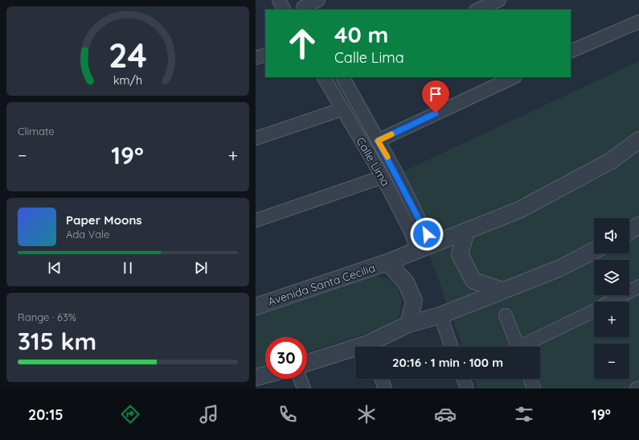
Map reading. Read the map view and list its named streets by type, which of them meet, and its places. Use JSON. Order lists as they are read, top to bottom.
{
  "streets": {
    "street": ["Calle Lima", "Avenida Santa Cecilia"]
  },
  "crossings": [
    ["Calle Lima", "Avenida Santa Cecilia"]
  ],
  "page": {
    "turn": ["40 m", "Calle Lima"],
    "tile": [
      "Climate",
      ["Range · 63%", "315 km"]
    ],
    "heat": ["−", "19°", "+"],
    "song": ["Paper Moons", "Ada Vale"],
    "map_buttons": ["+", "−"],
    "limit": "30",
    "trip": "20:16 · 1 min · 100 m",
    "tabs": ["20:15", "19°"],
    "gauge": ["24", "km/h"]
  }
}
